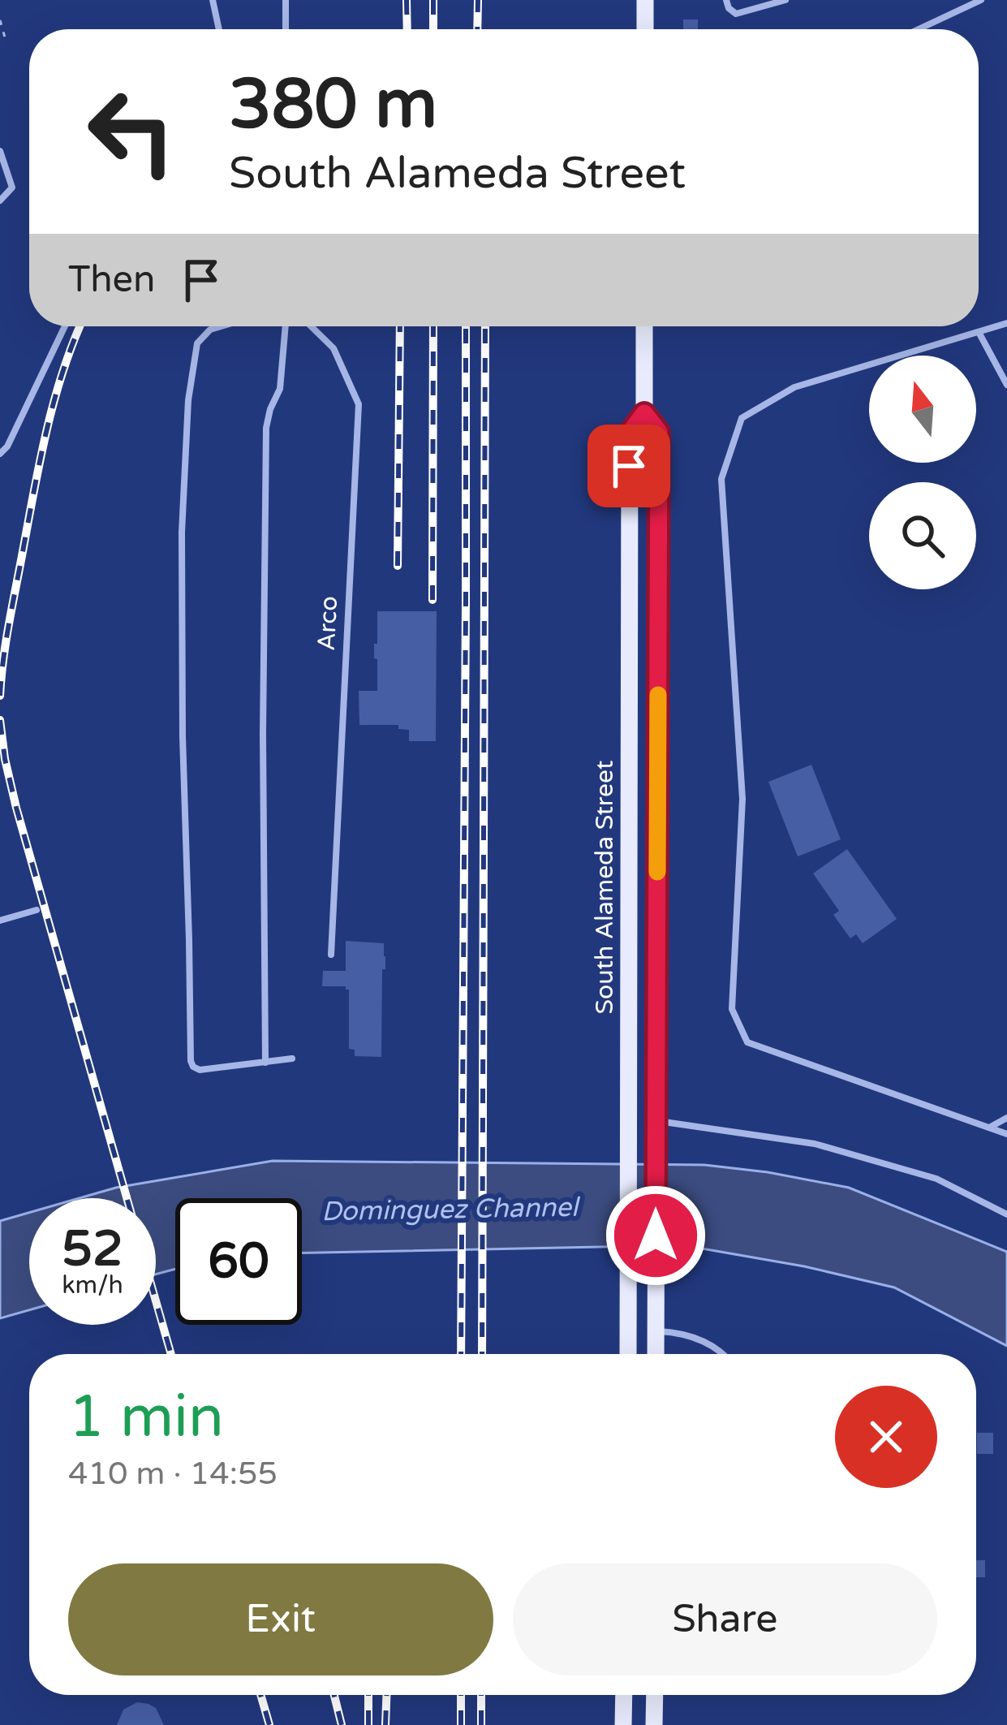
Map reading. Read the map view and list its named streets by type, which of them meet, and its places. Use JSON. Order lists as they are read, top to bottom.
{
  "streets": {
    "main road": ["South Alameda Street"],
    "lane": ["Arco"]
  },
  "water": ["Dominguez Channel"],
  "north": "top",
  "page": {
    "turn": ["380 m", "South Alameda Street"],
    "then": "Then",
    "speed": "52 km/h",
    "limit": "60",
    "heading": ["1 min", "410 m · 14:55"],
    "buttons": ["Exit", "Share"]
  }
}
